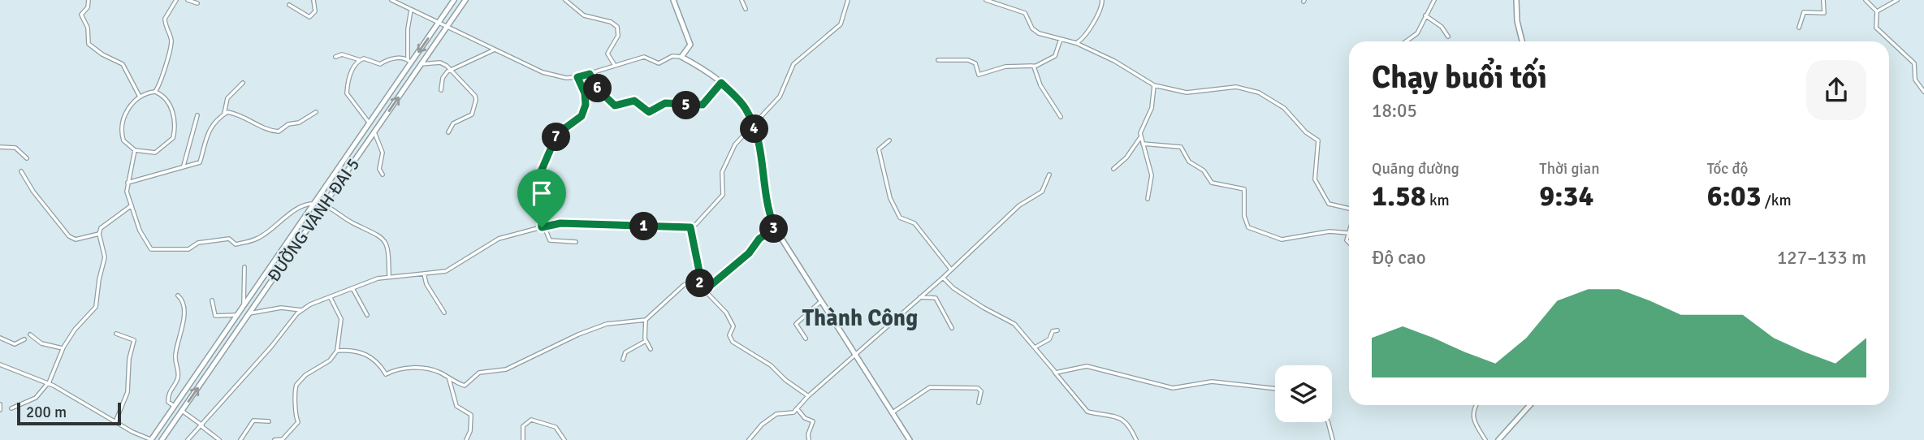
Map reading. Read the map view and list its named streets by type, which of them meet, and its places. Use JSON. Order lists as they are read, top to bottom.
{
  "streets": {
    "main road": ["ĐƯỜNG VÀNH ĐAI 5"]
  },
  "districts": ["Thành Công"],
  "scale_bar": "200 m",
  "page": {
    "heading": ["Chạy buổi tối", "18:05"],
    "pins": [
      "6",
      "5",
      "4",
      "7",
      "1",
      "3",
      "2"
    ],
    "stats": [
      ["Quãng đường", "1.58 km"],
      ["Thời gian", "9:34"],
      ["Tốc độ", "6:03 /km"]
    ],
    "chart": ["Độ cao", "127–133 m"],
    "scale": "200 m"
  }
}
